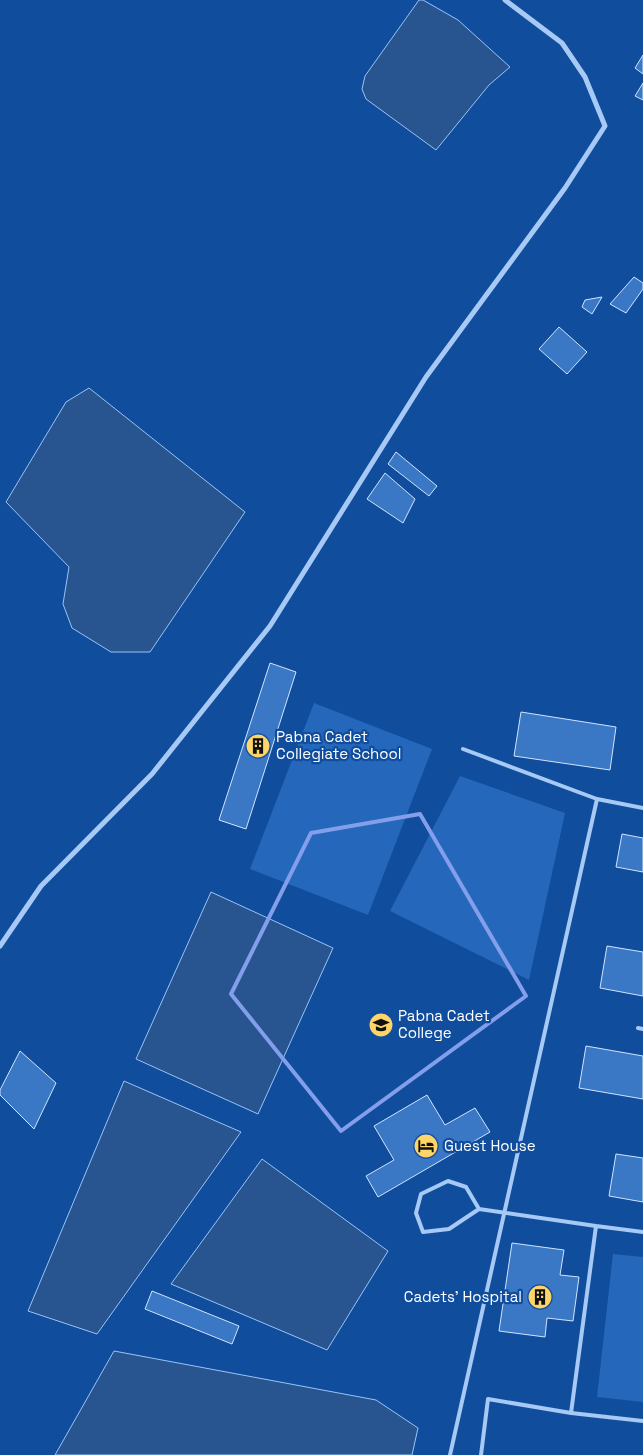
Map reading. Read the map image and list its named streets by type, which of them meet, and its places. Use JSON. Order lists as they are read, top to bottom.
{
  "places": {
    "building": ["Pabna Cadet Collegiate School", "Cadets' Hospital"],
    "school or university": ["Pabna Cadet College"],
    "hotel": ["Guest House"]
  }
}
